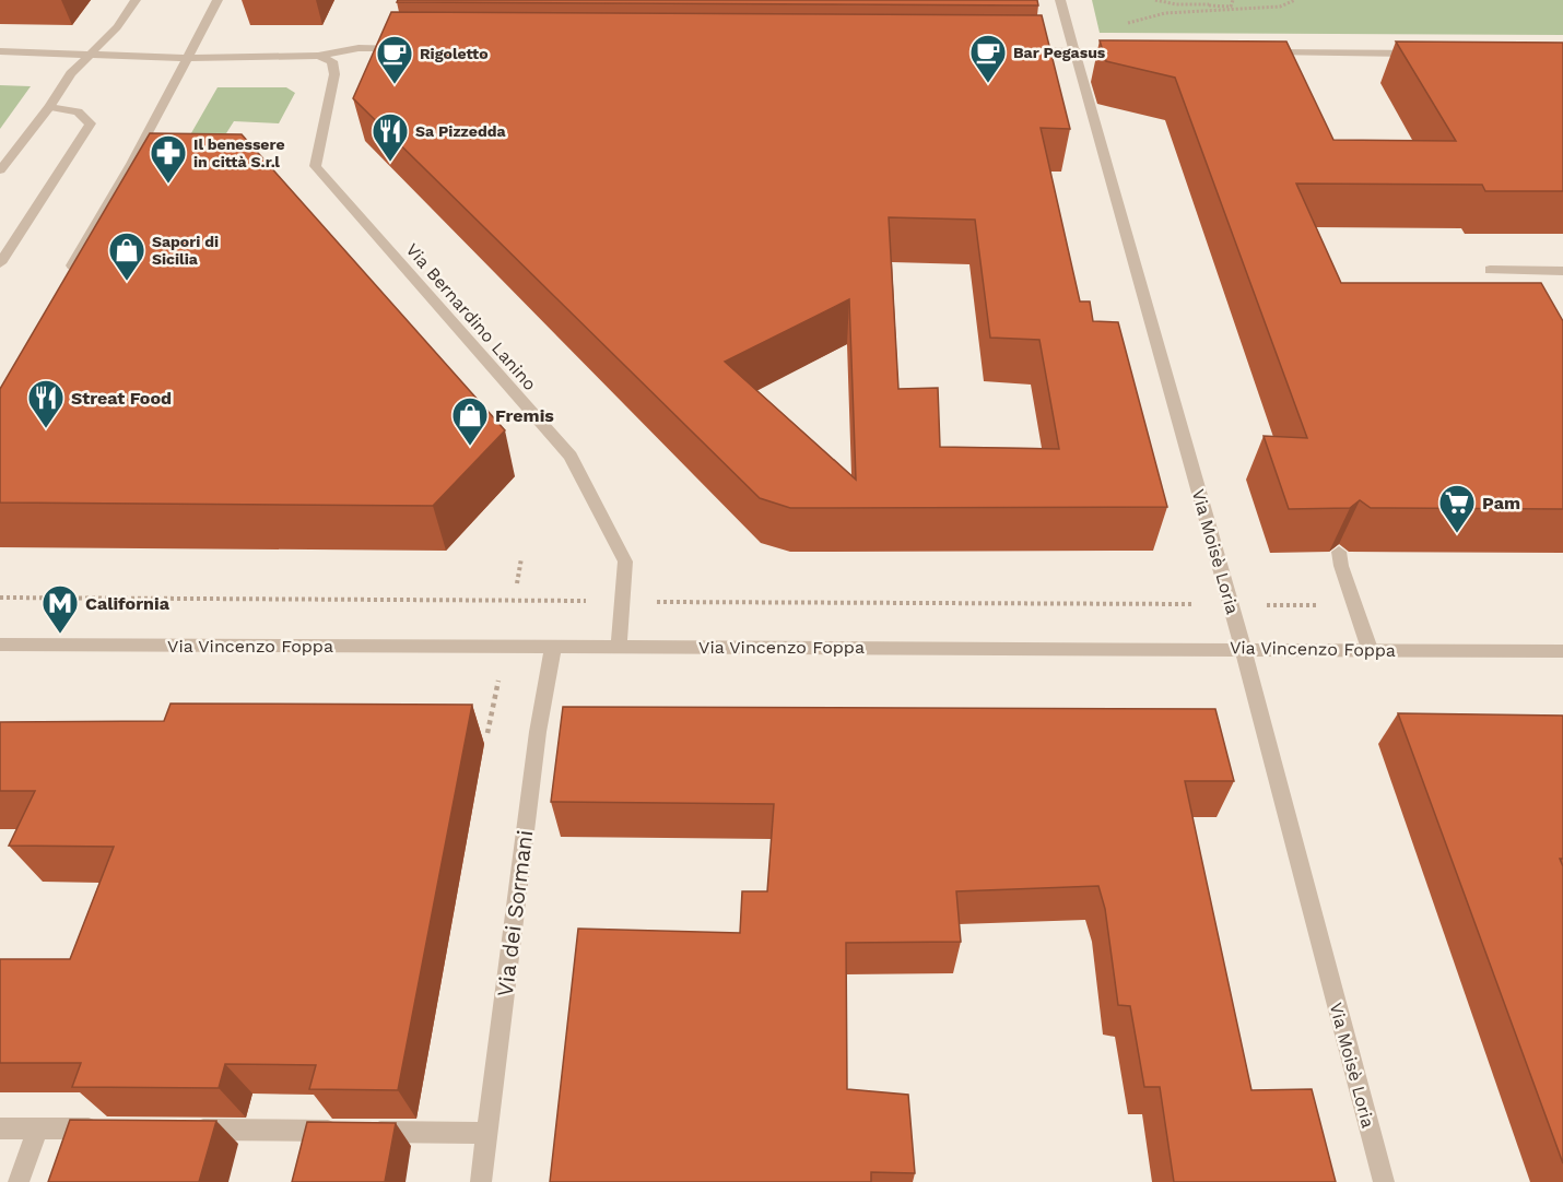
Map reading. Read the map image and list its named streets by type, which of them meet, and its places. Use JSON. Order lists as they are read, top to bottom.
{
  "streets": {
    "street": [
      "Via Bernardino Lanino",
      "Via Moisè Loria",
      "Via Vincenzo Foppa",
      "Via dei Sormani"
    ]
  },
  "crossings": [
    ["Via Bernardino Lanino", "Via Vincenzo Foppa"],
    ["Via Moisè Loria", "Via Vincenzo Foppa"],
    ["Via Vincenzo Foppa", "Via dei Sormani"]
  ],
  "places": {
    "cafe": ["Bar Pegasus", "Rigoletto"],
    "restaurant": ["Sa Pizzedda", "Streat Food"],
    "pharmacy": ["Il benessere in città S.r.l"],
    "shop": ["Sapori di Sicilia", "Fremis"],
    "supermarket": ["Pam"],
    "metro station": ["California"]
  }
}
